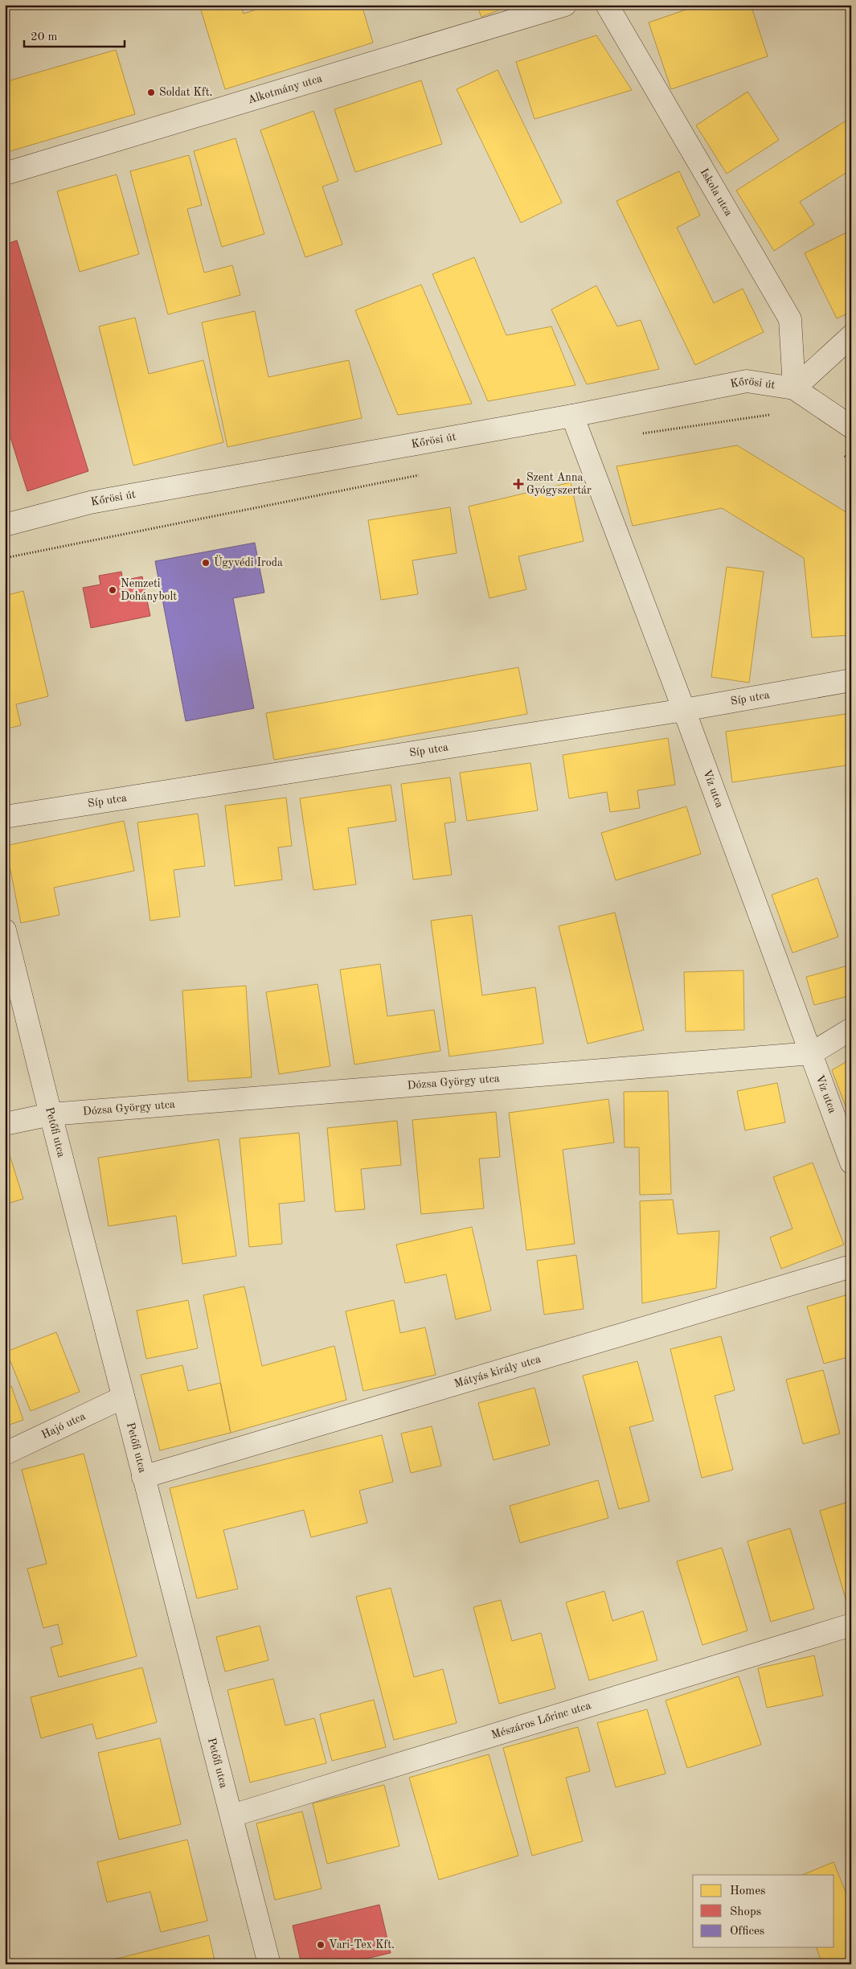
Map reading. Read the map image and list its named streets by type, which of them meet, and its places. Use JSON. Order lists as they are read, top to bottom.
{
  "streets": {
    "street": [
      "Alkotmány utca",
      "Iskola utca",
      "Kőrösi út",
      "Síp utca",
      "Víz utca",
      "Dózsa György utca",
      "Petőfi utca",
      "Mátyás király utca",
      "Hajó utca",
      "Mészáros Lőrinc utca"
    ]
  },
  "crossings": [
    ["Iskola utca", "Kőrösi út"],
    ["Kőrösi út", "Víz utca"],
    ["Síp utca", "Víz utca"],
    ["Víz utca", "Dózsa György utca"],
    ["Dózsa György utca", "Petőfi utca"],
    ["Petőfi utca", "Mátyás király utca"],
    ["Petőfi utca", "Hajó utca"],
    ["Petőfi utca", "Mészáros Lőrinc utca"]
  ],
  "places": {
    "other": [
      "Soldat Kft.",
      "Ügyvédi Iroda",
      "Nemzeti Dohánybolt",
      "Vari-Tex Kft."
    ],
    "health": ["Szent Anna Gyógyszertár"]
  },
  "legend": ["Homes", "Shops", "Offices"],
  "scale_bar": "20 m"
}
